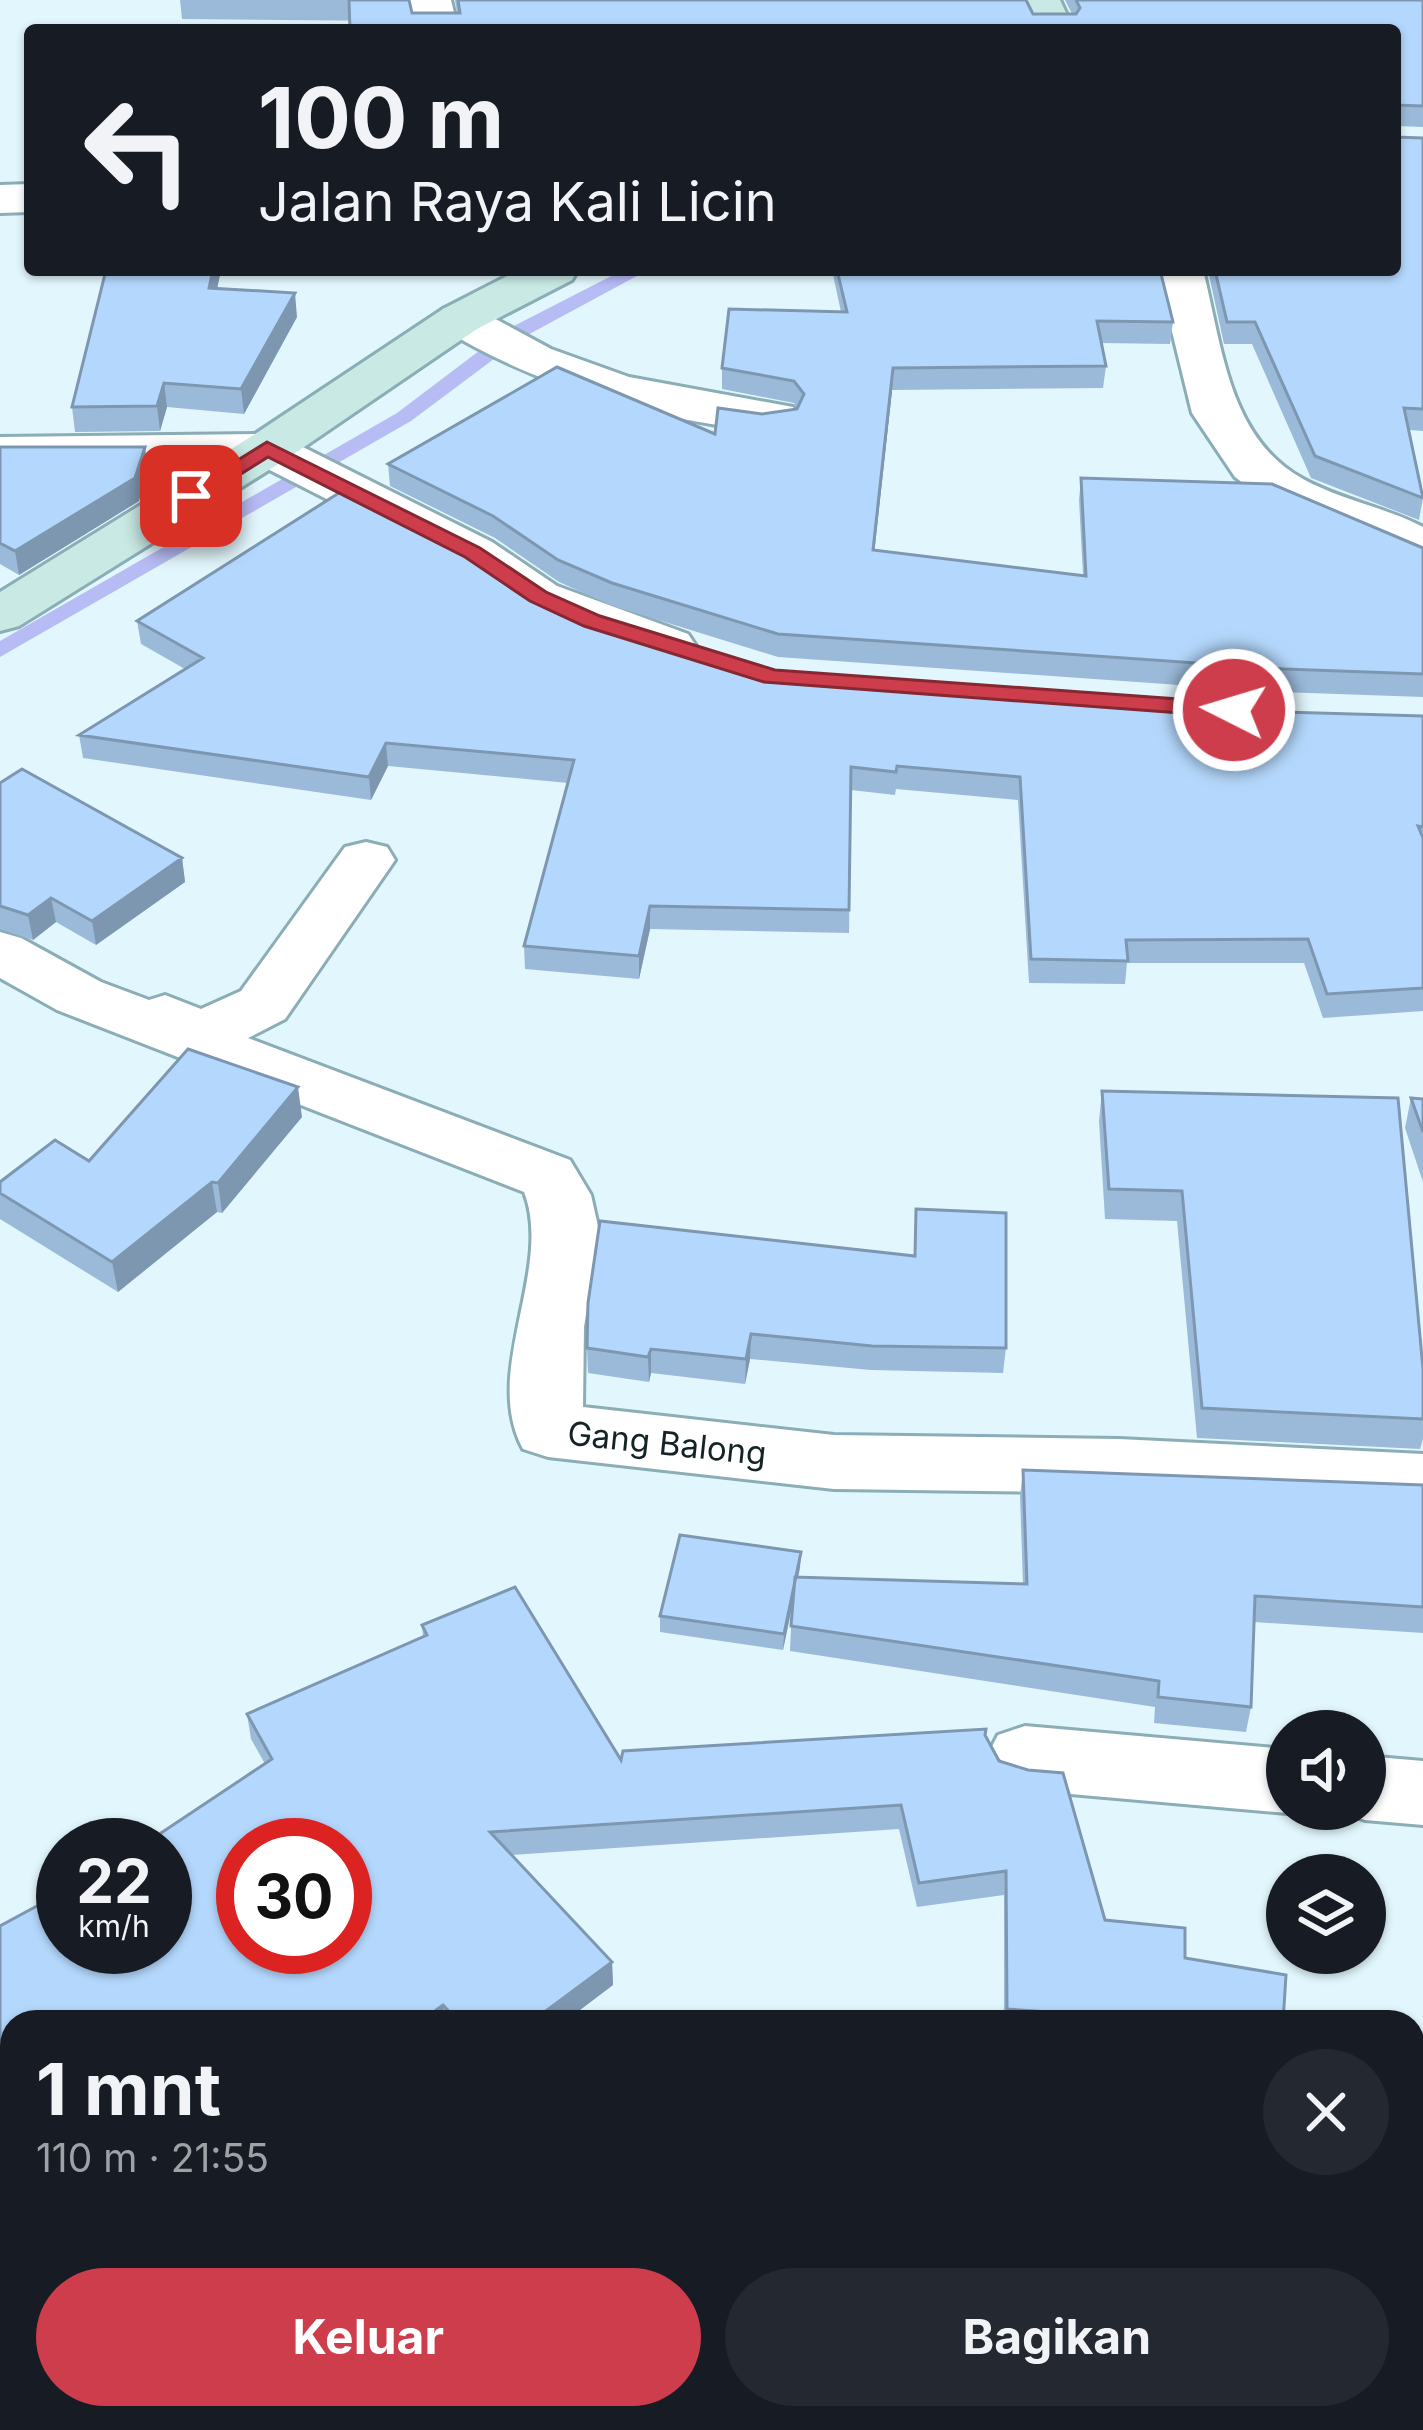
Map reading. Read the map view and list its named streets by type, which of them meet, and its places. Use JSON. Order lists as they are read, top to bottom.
{
  "streets": {
    "street": ["Gang Balong"]
  },
  "page": {
    "turn": ["100 m", "Jalan Raya Kali Licin"],
    "speed": "22 km/h",
    "limit": "30",
    "heading": ["1 mnt", "110 m · 21:55"],
    "buttons": ["Keluar", "Bagikan"]
  }
}
